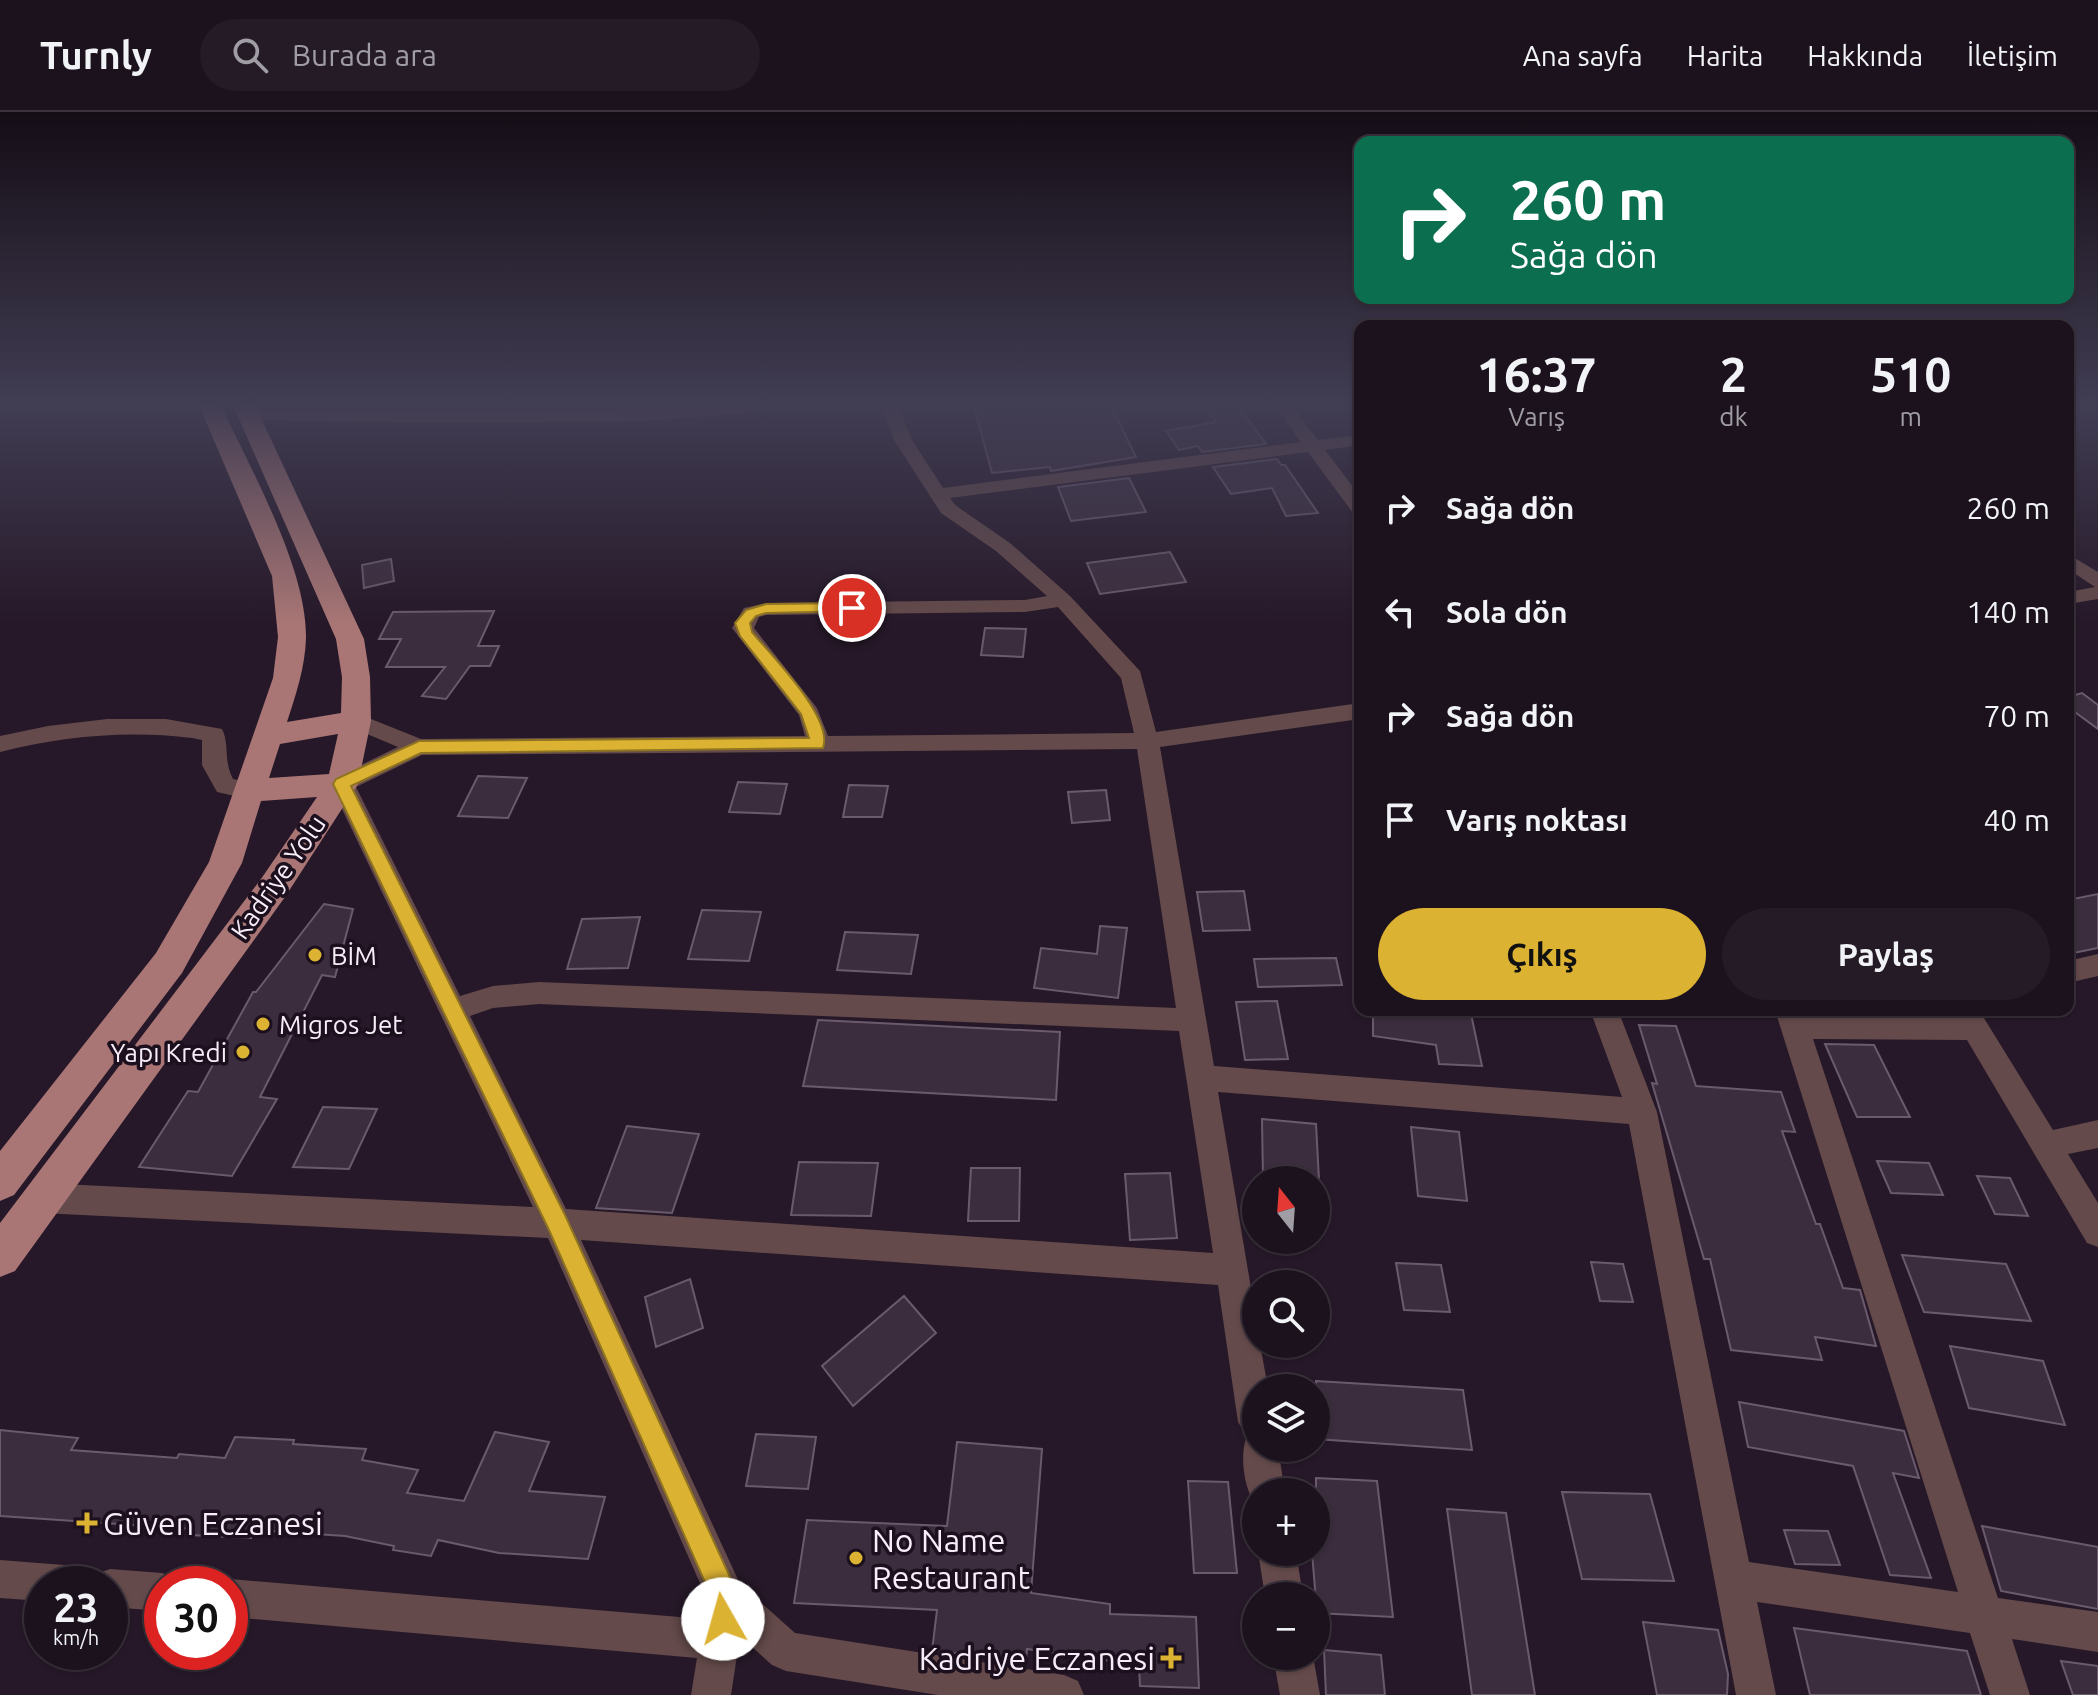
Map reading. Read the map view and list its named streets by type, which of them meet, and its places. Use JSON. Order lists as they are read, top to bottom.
{
  "streets": {
    "main road": ["Kadriye Yolu"]
  },
  "places": {
    "other": [
      "BİM",
      "Migros Jet",
      "Yapı Kredi",
      "No Name Restaurant"
    ],
    "health": ["Güven Eczanesi", "Kadriye Eczanesi"]
  },
  "north": "top",
  "page": {
    "header": "Turnly",
    "search": "Burada ara",
    "nav": [
      "Ana sayfa",
      "Harita",
      "Hakkında",
      "İletişim"
    ],
    "turn": ["260 m", "Sağa dön"],
    "eta": [
      "16:37",
      "Varış",
      "2",
      "dk",
      "510",
      "m"
    ],
    "list": [
      {
        "name": "Sağa dön",
        "value": "260 m"
      },
      {
        "name": "Sola dön",
        "value": "140 m"
      },
      {
        "name": "Sağa dön",
        "value": "70 m"
      },
      {
        "name": "Varış noktası",
        "value": "40 m"
      }
    ],
    "buttons": ["Çıkış", "Paylaş"],
    "map_buttons": ["+", "−"],
    "speed": "23 km/h",
    "limit": "30"
  }
}
